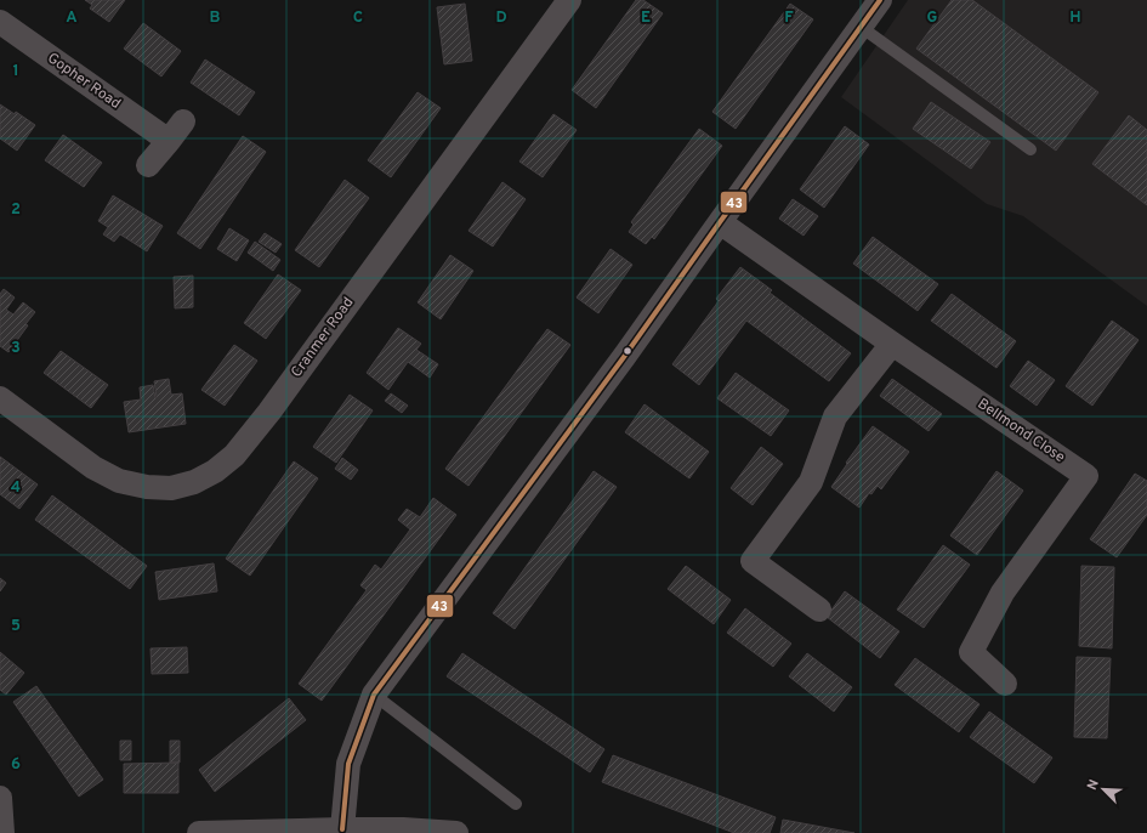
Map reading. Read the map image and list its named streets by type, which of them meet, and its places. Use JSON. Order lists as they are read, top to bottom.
{
  "streets": {
    "street": ["Gopher Road", "Cranmer Road", "Bellmond Close"]
  },
  "lines": ["transit line 43"],
  "north": "top left",
  "grid": {
    "columns": [
      "A",
      "B",
      "C",
      "D",
      "E",
      "F",
      "G",
      "H"
    ],
    "rows": [
      "1",
      "2",
      "3",
      "4",
      "5",
      "6"
    ]
  }
}
